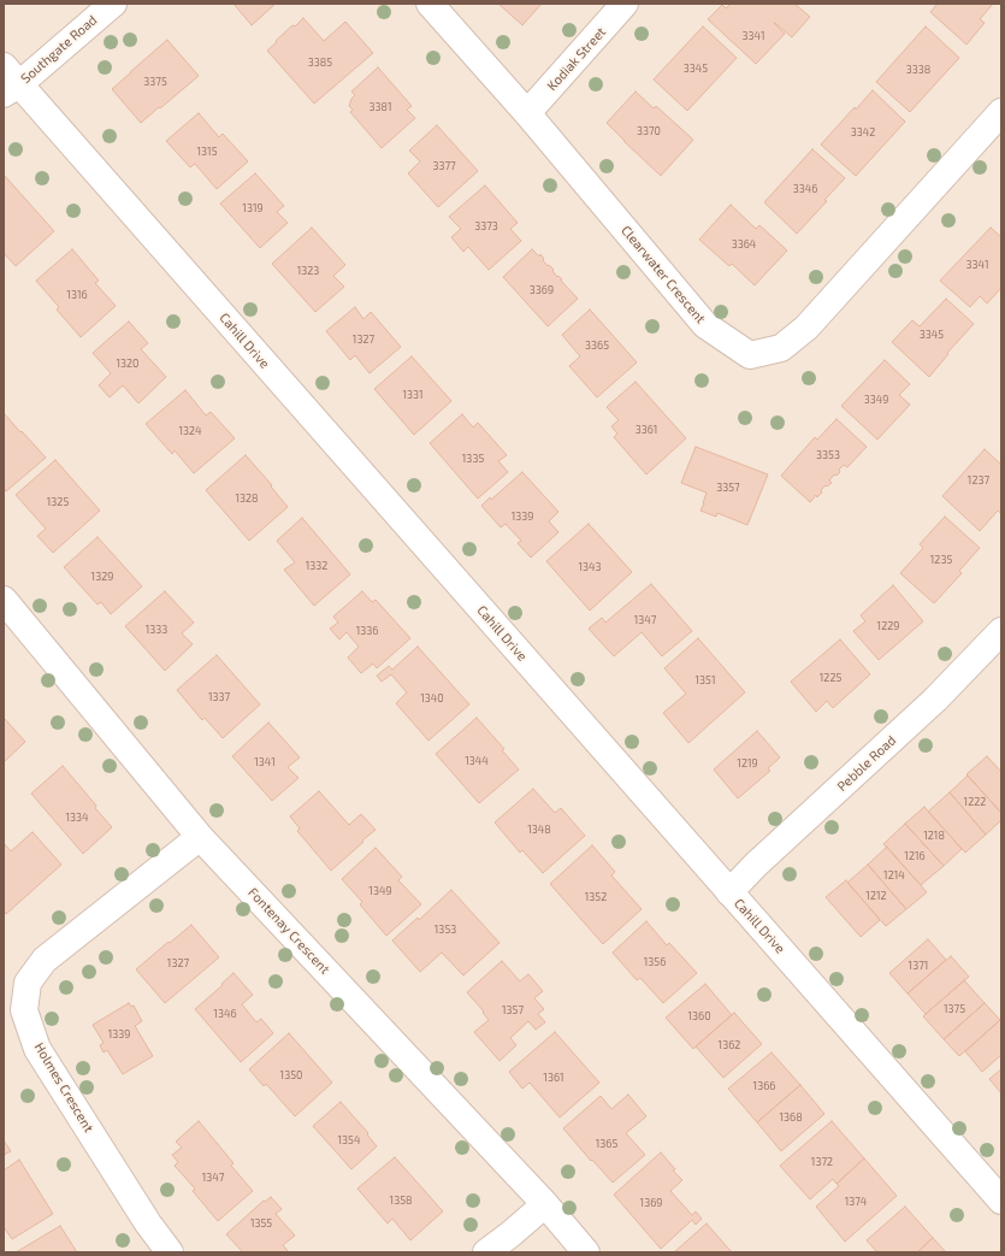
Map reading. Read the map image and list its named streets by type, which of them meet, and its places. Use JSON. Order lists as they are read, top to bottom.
{
  "streets": {
    "street": [
      "Southgate Road",
      "Kodiak Street",
      "Clearwater Crescent",
      "Cahill Drive",
      "Pebble Road",
      "Fontenay Crescent",
      "Holmes Crescent"
    ]
  },
  "crossings": [
    ["Southgate Road", "Cahill Drive"],
    ["Kodiak Street", "Clearwater Crescent"],
    ["Cahill Drive", "Pebble Road"],
    ["Fontenay Crescent", "Holmes Crescent"]
  ],
  "house_numbers": [
    "3341",
    "3385",
    "3345",
    "3338",
    "3375",
    "3381",
    "3370",
    "3342",
    "1315",
    "3377",
    "3346",
    "1319",
    "3373",
    "3364",
    "3341",
    "1323",
    "3369",
    "1316",
    "3345",
    "1327",
    "3365",
    "1320",
    "1331",
    "3349",
    "3361",
    "1324",
    "3353",
    "1335",
    "1237",
    "3357",
    "1328",
    "1325",
    "1339",
    "1235",
    "1332",
    "1343",
    "1329",
    "1347",
    "1229",
    "1333",
    "1336",
    "1225",
    "1351",
    "1337",
    "1340",
    "1344",
    "1341",
    "1219",
    "1222",
    "1334",
    "1348",
    "1218",
    "1216",
    "1214",
    "1349",
    "1212",
    "1352",
    "1353",
    "1356",
    "1327",
    "1371",
    "1375",
    "1357",
    "1346",
    "1360",
    "1339",
    "1362",
    "1350",
    "1361",
    "1366",
    "1368",
    "1354",
    "1365",
    "1372",
    "1347",
    "1358",
    "1374",
    "1369",
    "1355"
  ]
}
